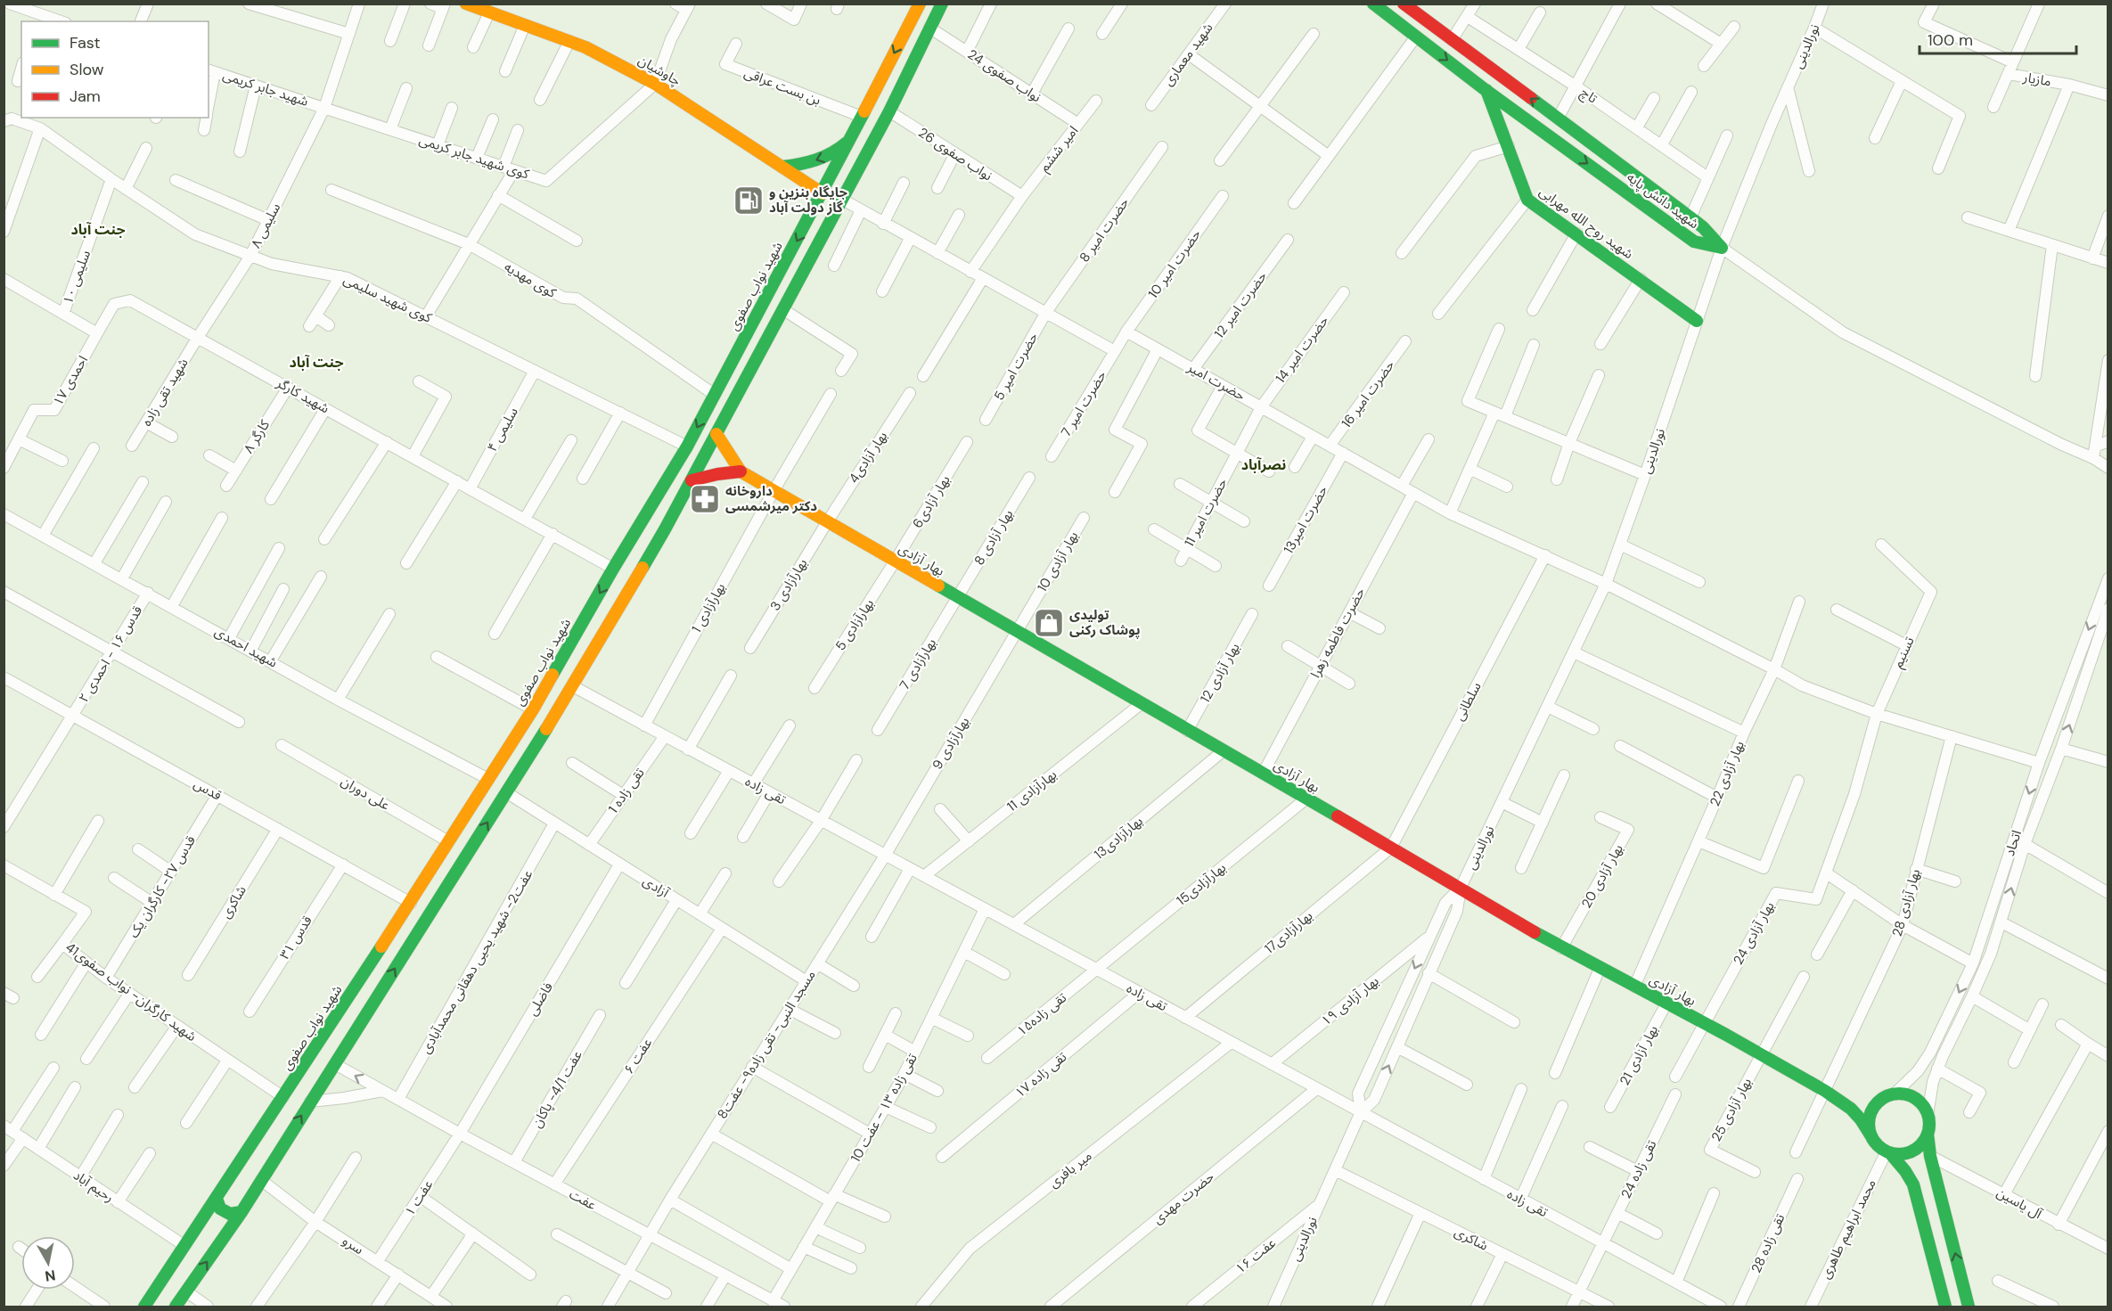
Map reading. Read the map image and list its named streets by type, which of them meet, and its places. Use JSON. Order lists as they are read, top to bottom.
{
  "streets": {
    "main road": [
      "چاوشیان",
      "شهید دانش پایه",
      "شهید روح الله مهرابی",
      "شهید نواب صفوی",
      "بهار آزادی"
    ],
    "street": [
      "نورالدینی",
      "شهید معماری",
      "نواب صفوی 24",
      "مازیار",
      "بن بست عراقی",
      "شهید جابر کریمی",
      "تاچ",
      "امیر ششم",
      "نواب صفوی 26",
      "کوی شهید جابر کریمی",
      "سلیمی ۸",
      "حضرت امیر 8",
      "حضرت امیر 10",
      "سلیمی ۱۰",
      "کوی مهدیه",
      "کوی شهید سلیمی",
      "حضرت امیر 12",
      "حضرت امیر 14",
      "حضرت امیر 5",
      "احمدی ۱۷",
      "حضرت امیر",
      "شهید تقی زاده",
      "حضرت امیر 16",
      "شهید کارگر",
      "حضرت امیر 7",
      "سلیمی ۴",
      "کارگر ۸",
      "بهار آزادی4",
      "بهار آزادی6",
      "حضرت امیر 11",
      "حضرت امیر13",
      "بهار آزادی 8",
      "بهار آزادی 10",
      "بهارآزادی 3",
      "بهارآزادی 1",
      "بهارآزادی 5",
      "حضرت فاطمه زهرا",
      "شهید احمدی",
      "تسنیم",
      "قدس ۱۶ - احمدی ۲",
      "بهارآزادی 7",
      "بهار آزادی 12",
      "سلطانی",
      "بهارآزادی 9",
      "بهار آزادی 22",
      "قدس",
      "تقی زاده 1",
      "تقی زاده",
      "بهارآزادی 11",
      "علی دوران",
      "بهارآزادی13",
      "اتحاد",
      "بهار آزادی 20",
      "بهارآزادی15",
      "قدس ۲۷- کارگران یک",
      "آزادی",
      "شاکری",
      "بهار آزادی 28",
      "بهارآزادی17",
      "بهار آزادی 24",
      "قدس ۳۱",
      "عفت2- شهید یحیی دهقانی محمدآبادی",
      "شهید کارگران- نواب صفوی41",
      "فاضلی",
      "بهار آزادی ۱۹",
      "تقی زاده۱۵",
      "مسجد النبی- تقی زاده۹- عفت8",
      "بهار آزادی 21",
      "عفت ۶",
      "تقی زاده ۱۷",
      "عفت 4/1- پاکان",
      "تقی زاده ۱۳ - عفت 10",
      "بهار آزادی 25",
      "میر بافری",
      "تقی زاده 24",
      "رحیم آباد",
      "عفت ۱",
      "حضرت مهدی",
      "عفت",
      "آل یاسین",
      "محمد ابراهیم طاهری",
      "تقی زاده 28",
      "سرو",
      "عفت ۱۶"
    ]
  },
  "crossings": [
    ["نورالدینی", "شهید دانش پایه"],
    ["نورالدینی", "شهید روح الله مهرابی"],
    ["نورالدینی", "حضرت امیر"],
    ["نورالدینی", "بهار آزادی"],
    ["نورالدینی", "بهار آزادی 22"],
    ["نورالدینی", "تقی زاده"],
    ["نورالدینی", "شاکری"],
    ["نورالدینی", "بهار آزادی ۱۹"],
    ["نورالدینی", "عفت ۱۶"],
    ["چاوشیان", "کوی شهید جابر کریمی"],
    ["چاوشیان", "شهید نواب صفوی"],
    ["نواب صفوی 24", "امیر ششم"],
    ["بن بست عراقی", "شهید نواب صفوی"],
    ["شهید جابر کریمی", "کوی شهید جابر کریمی"],
    ["شهید جابر کریمی", "سلیمی ۸"],
    ["امیر ششم", "نواب صفوی 26"],
    ["کوی شهید جابر کریمی", "سلیمی ۸"],
    ["شهید دانش پایه", "شهید روح الله مهرابی"],
    ["سلیمی ۸", "کوی شهید سلیمی"],
    ["سلیمی ۸", "شهید تقی زاده"],
    ["سلیمی ۸", "شهید کارگر"],
    ["حضرت امیر 8", "حضرت امیر 5"],
    ["حضرت امیر 10", "حضرت امیر"],
    ["سلیمی ۱۰", "کوی شهید سلیمی"],
    ["کوی مهدیه", "شهید نواب صفوی"],
    ["شهید نواب صفوی", "کوی شهید سلیمی"],
    ["شهید نواب صفوی", "شهید کارگر"],
    ["شهید نواب صفوی", "شهید احمدی"],
    ["شهید نواب صفوی", "قدس"],
    ["شهید نواب صفوی", "علی دوران"],
    ["شهید نواب صفوی", "شهید کارگران- نواب صفوی41"],
    ["شهید نواب صفوی", "رحیم آباد"],
    ["کوی شهید سلیمی", "سلیمی ۴"],
    ["حضرت امیر 12", "حضرت امیر"],
    ["حضرت امیر 14", "حضرت امیر"],
    ["حضرت امیر 14", "حضرت امیر 11"],
    ["احمدی ۱۷", "شهید کارگر"],
    ["حضرت امیر", "حضرت امیر 16"],
    ["حضرت امیر", "حضرت امیر 11"],
    ["حضرت امیر", "حضرت امیر13"],
    ["حضرت امیر", "حضرت فاطمه زهرا"],
    ["حضرت امیر", "تسنیم"],
    ["حضرت امیر", "سلطانی"],
    ["حضرت امیر", "اتحاد"],
    ["حضرت امیر", "بهار آزادی 28"],
    ["شهید تقی زاده", "شهید کارگر"],
    ["شهید کارگر", "سلیمی ۴"],
    ["شهید کارگر", "کارگر ۸"],
    ["بهار آزادی4", "بهار آزادی"],
    ["بهار آزادی4", "بهارآزادی 3"],
    ["بهار آزادی6", "بهار آزادی"],
    ["بهار آزادی6", "بهارآزادی 5"],
    ["بهار آزادی 8", "بهار آزادی"],
    ["بهار آزادی 8", "بهارآزادی 7"],
    ["بهار آزادی", "بهار آزادی 10"],
    ["بهار آزادی", "بهارآزادی 3"],
    ["بهار آزادی", "بهارآزادی 1"],
    ["بهار آزادی", "بهارآزادی 5"],
    ["بهار آزادی", "حضرت فاطمه زهرا"],
    ["بهار آزادی", "بهارآزادی 7"],
    ["بهار آزادی", "بهار آزادی 12"],
    ["بهار آزادی", "سلطانی"],
    ["بهار آزادی", "بهارآزادی 9"],
    ["بهار آزادی", "بهار آزادی 22"],
    ["بهار آزادی", "بهارآزادی 11"],
    ["بهار آزادی", "بهارآزادی13"],
    ["بهار آزادی", "اتحاد"],
    ["بهار آزادی", "بهار آزادی 20"],
    ["بهار آزادی", "بهارآزادی15"],
    ["بهار آزادی", "بهار آزادی 28"],
    ["بهار آزادی", "بهارآزادی17"],
    ["بهار آزادی", "بهار آزادی 24"],
    ["بهار آزادی", "بهار آزادی 21"],
    ["بهار آزادی", "بهار آزادی 25"],
    ["بهار آزادی", "محمد ابراهیم طاهری"],
    ["بهار آزادی 10", "بهارآزادی 9"],
    ["بهارآزادی 1", "تقی زاده"],
    ["شهید احمدی", "قدس ۱۶ - احمدی ۲"],
    ["تسنیم", "بهار آزادی 24"],
    ["قدس ۱۶ - احمدی ۲", "قدس"],
    ["سلطانی", "بهارآزادی17"],
    ["بهارآزادی 9", "تقی زاده"],
    ["بهارآزادی 9", "مسجد النبی- تقی زاده۹- عفت8"],
    ["قدس", "قدس ۲۷- کارگران یک"],
    ["قدس", "شاکری"],
    ["قدس", "قدس ۳۱"],
    ["تقی زاده 1", "تقی زاده"],
    ["تقی زاده 1", "آزادی"],
    ["تقی زاده", "بهارآزادی 11"],
    ["تقی زاده", "بهارآزادی13"],
    ["تقی زاده", "بهارآزادی15"],
    ["تقی زاده", "بهارآزادی17"],
    ["تقی زاده", "بهار آزادی ۱۹"],
    ["تقی زاده", "تقی زاده۱۵"],
    ["تقی زاده", "مسجد النبی- تقی زاده۹- عفت8"],
    ["تقی زاده", "تقی زاده ۱۷"],
    ["تقی زاده", "تقی زاده ۱۳ - عفت 10"],
    ["تقی زاده", "میر بافری"],
    ["تقی زاده", "تقی زاده 24"],
    ["تقی زاده", "حضرت مهدی"],
    ["اتحاد", "محمد ابراهیم طاهری"],
    ["بهارآزادی15", "تقی زاده۱۵"],
    ["قدس ۲۷- کارگران یک", "شهید کارگران- نواب صفوی41"],
    ["آزادی", "عفت2- شهید یحیی دهقانی محمدآبادی"],
    ["آزادی", "فاضلی"],
    ["آزادی", "مسجد النبی- تقی زاده۹- عفت8"],
    ["آزادی", "عفت ۶"],
    ["شاکری", "تقی زاده 24"],
    ["عفت2- شهید یحیی دهقانی محمدآبادی", "عفت"],
    ["فاضلی", "عفت ۱"],
    ["فاضلی", "عفت"],
    ["مسجد النبی- تقی زاده۹- عفت8", "عفت"],
    ["عفت ۶", "عفت"],
    ["عفت 4/1- پاکان", "عفت"],
    ["تقی زاده ۱۳ - عفت 10", "عفت"],
    ["عفت ۱", "عفت"],
    ["عفت ۱", "سرو"]
  ],
  "districts": ["جنت آباد", "جنت آباد", "نصرآباد"],
  "places": {
    "fuel station": ["جایگاه بنزین و گاز دولت آباد"],
    "pharmacy": ["داروخانه دکتر میرشمسی"],
    "shop": ["تولیدی پوشاک رکنی"]
  },
  "legend": ["Fast", "Slow", "Jam"],
  "scale_bar": "100 m",
  "north": "bottom"
}
